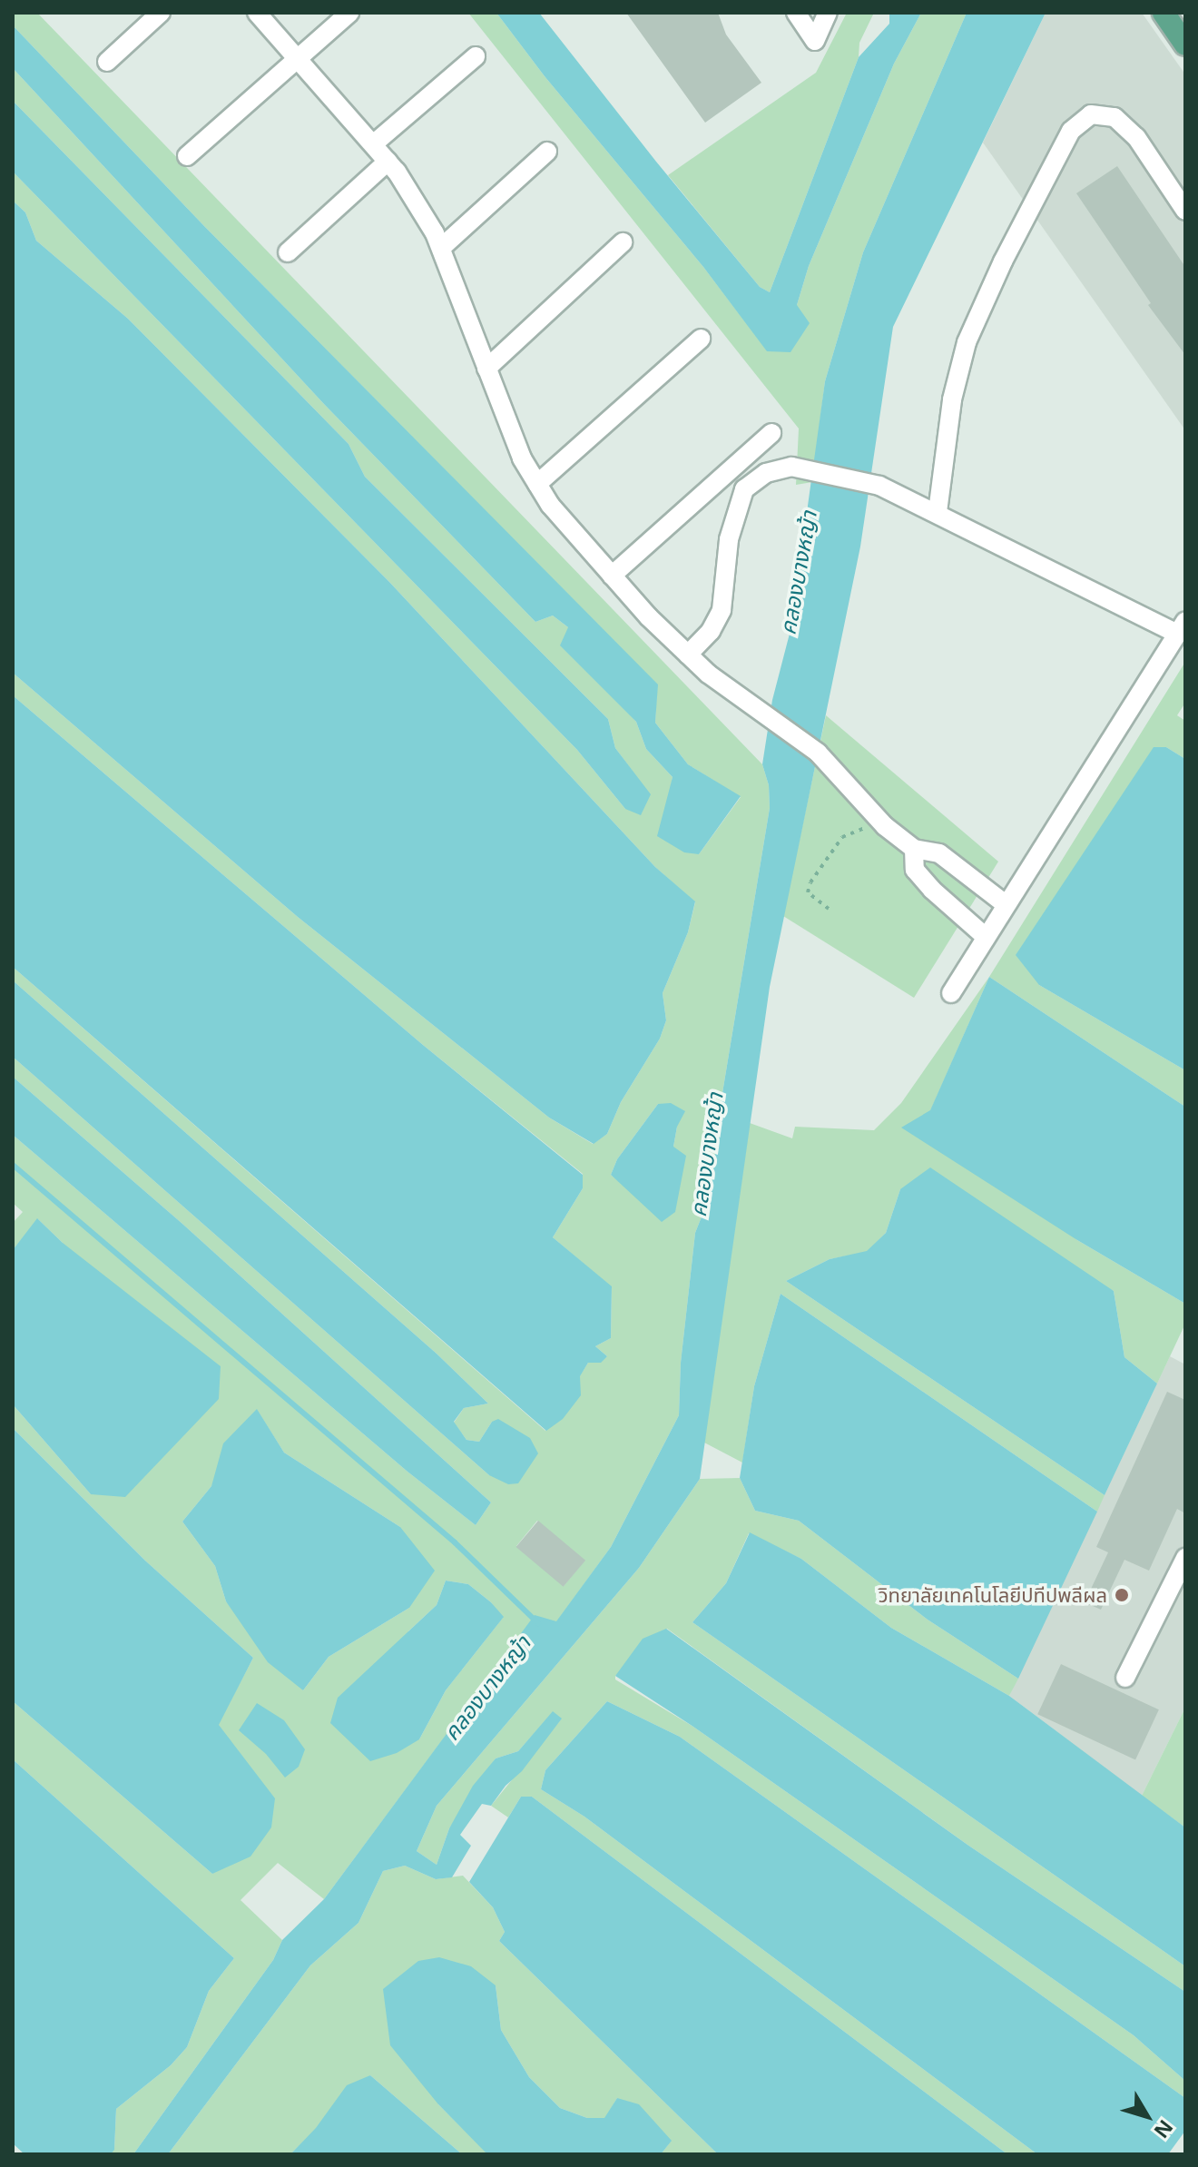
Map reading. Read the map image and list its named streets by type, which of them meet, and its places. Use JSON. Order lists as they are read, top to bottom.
{
  "water": ["คลองบางหญ้า"],
  "places": ["วิทยาลัยเทคโนโลยีปทีปพลีผล"],
  "north": "bottom right"
}
